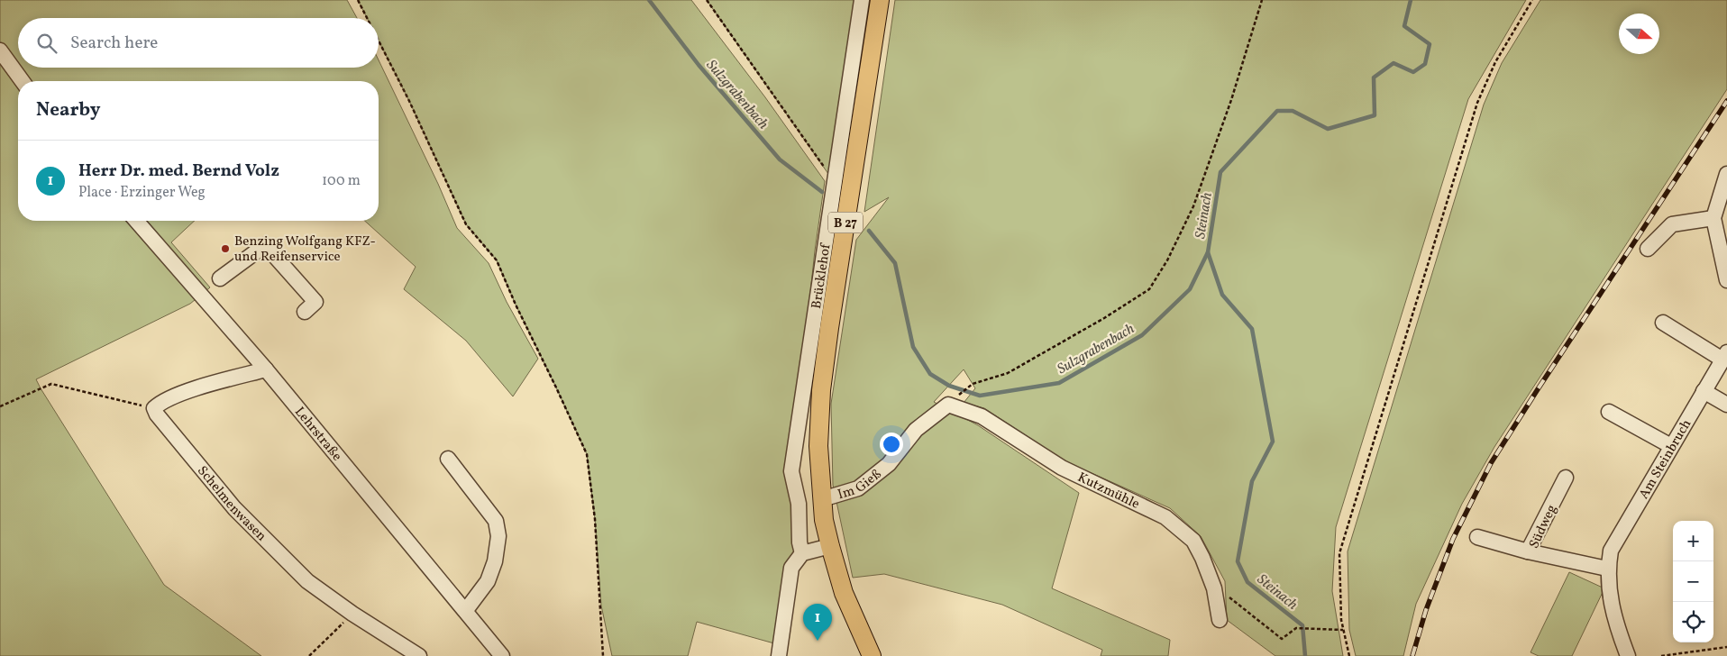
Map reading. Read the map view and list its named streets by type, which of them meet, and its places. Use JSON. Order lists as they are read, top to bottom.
{
  "streets": {
    "main road": ["B 27"],
    "street": [
      "Brücklehof",
      "Lehrstraße",
      "Am Steinbruch",
      "Im Gieß",
      "Kutzmühle",
      "Schelmenwasen",
      "Südweg"
    ]
  },
  "crossings": [
    ["B 27", "Im Gieß"],
    ["Am Steinbruch", "Südweg"],
    ["Im Gieß", "Kutzmühle"]
  ],
  "water": ["Sulzgrabenbach", "Steinach"],
  "places": ["Benzing Wolfgang KFZ- und Reifenservice"],
  "north": "right",
  "page": {
    "search": "Search here",
    "heading": "Nearby",
    "list": [
      {
        "mark": "1",
        "name": "Herr Dr. med. Bernd Volz",
        "note": "Place · Erzinger Weg",
        "value": "100 m"
      }
    ],
    "map_buttons": ["+", "−"],
    "pins": "1"
  }
}
